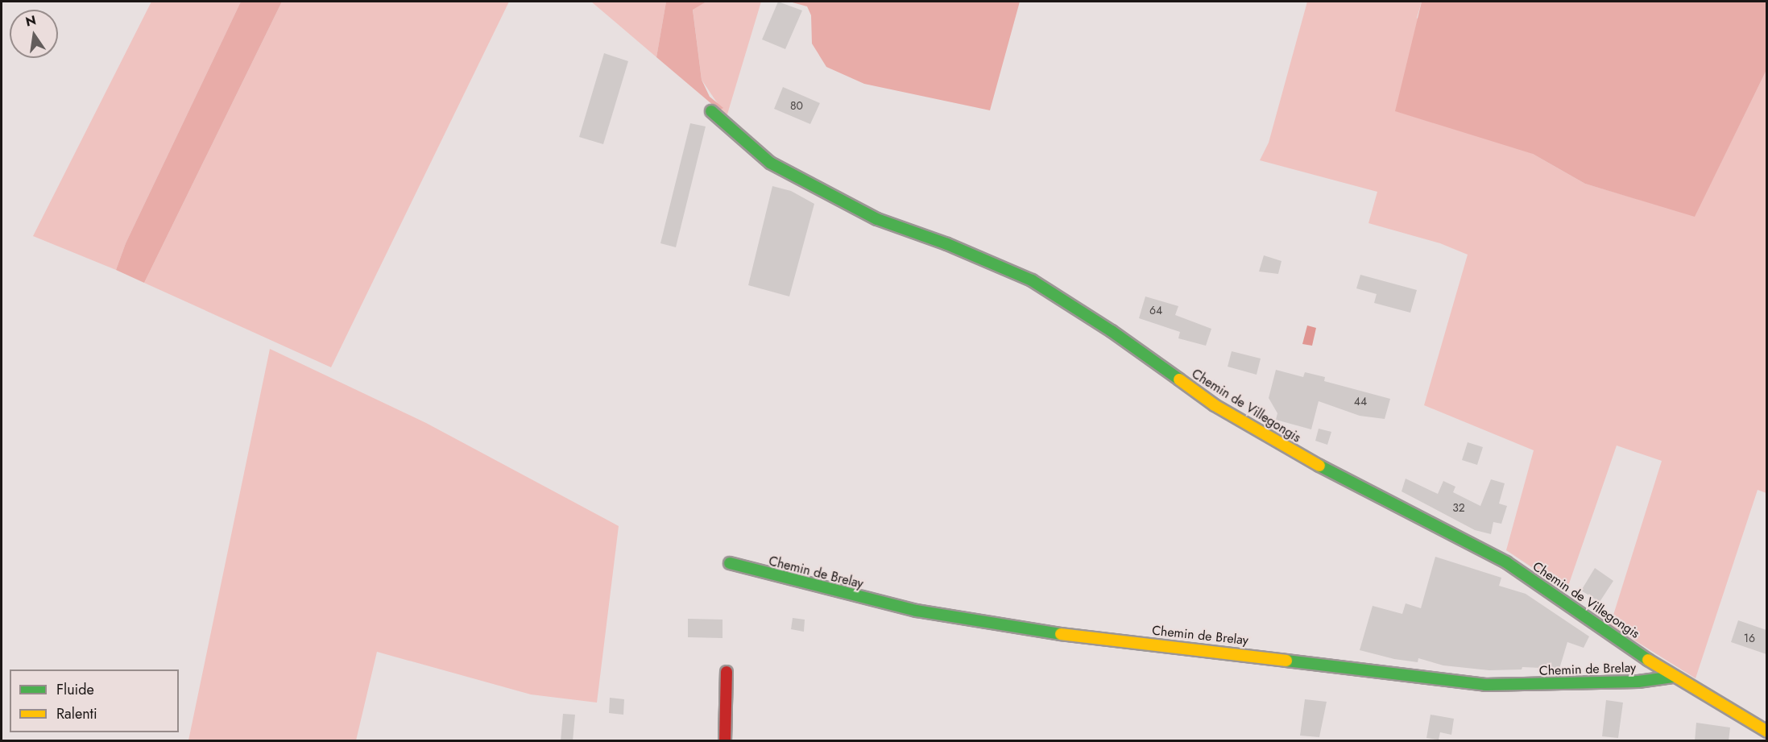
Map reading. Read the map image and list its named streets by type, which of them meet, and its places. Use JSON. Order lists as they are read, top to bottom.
{
  "streets": {
    "street": ["Chemin de Villegongis", "Chemin de Brelay"]
  },
  "crossings": [
    ["Chemin de Villegongis", "Chemin de Brelay"]
  ],
  "house_numbers": [
    "80",
    "64",
    "44",
    "32",
    "16"
  ],
  "legend": ["Fluide", "Ralenti"],
  "north": "top"
}
